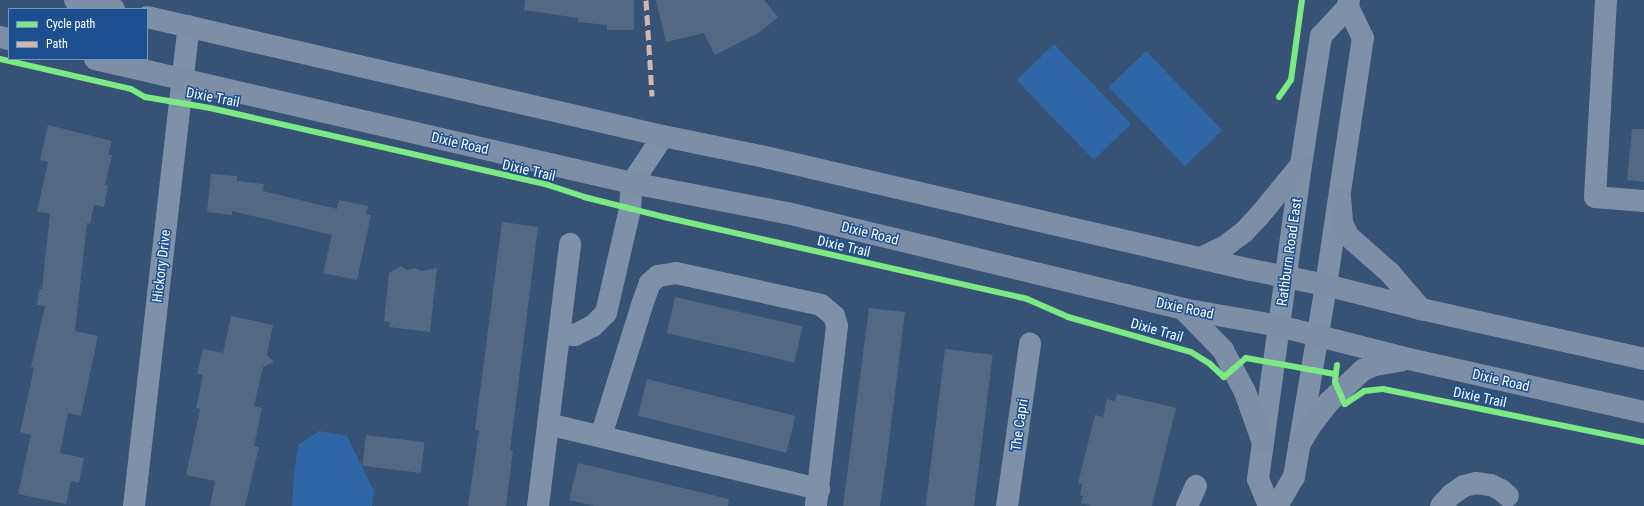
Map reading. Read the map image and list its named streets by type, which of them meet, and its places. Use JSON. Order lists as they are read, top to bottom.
{
  "streets": {
    "main road": ["Dixie Road"],
    "street": ["Rathburn Road East", "Hickory Drive", "The Capri"],
    "cycle path": ["Dixie Trail"]
  },
  "crossings": [
    ["Dixie Road", "Rathburn Road East"],
    ["Dixie Road", "Hickory Drive"]
  ],
  "legend": ["Cycle path", "Path"]
}
